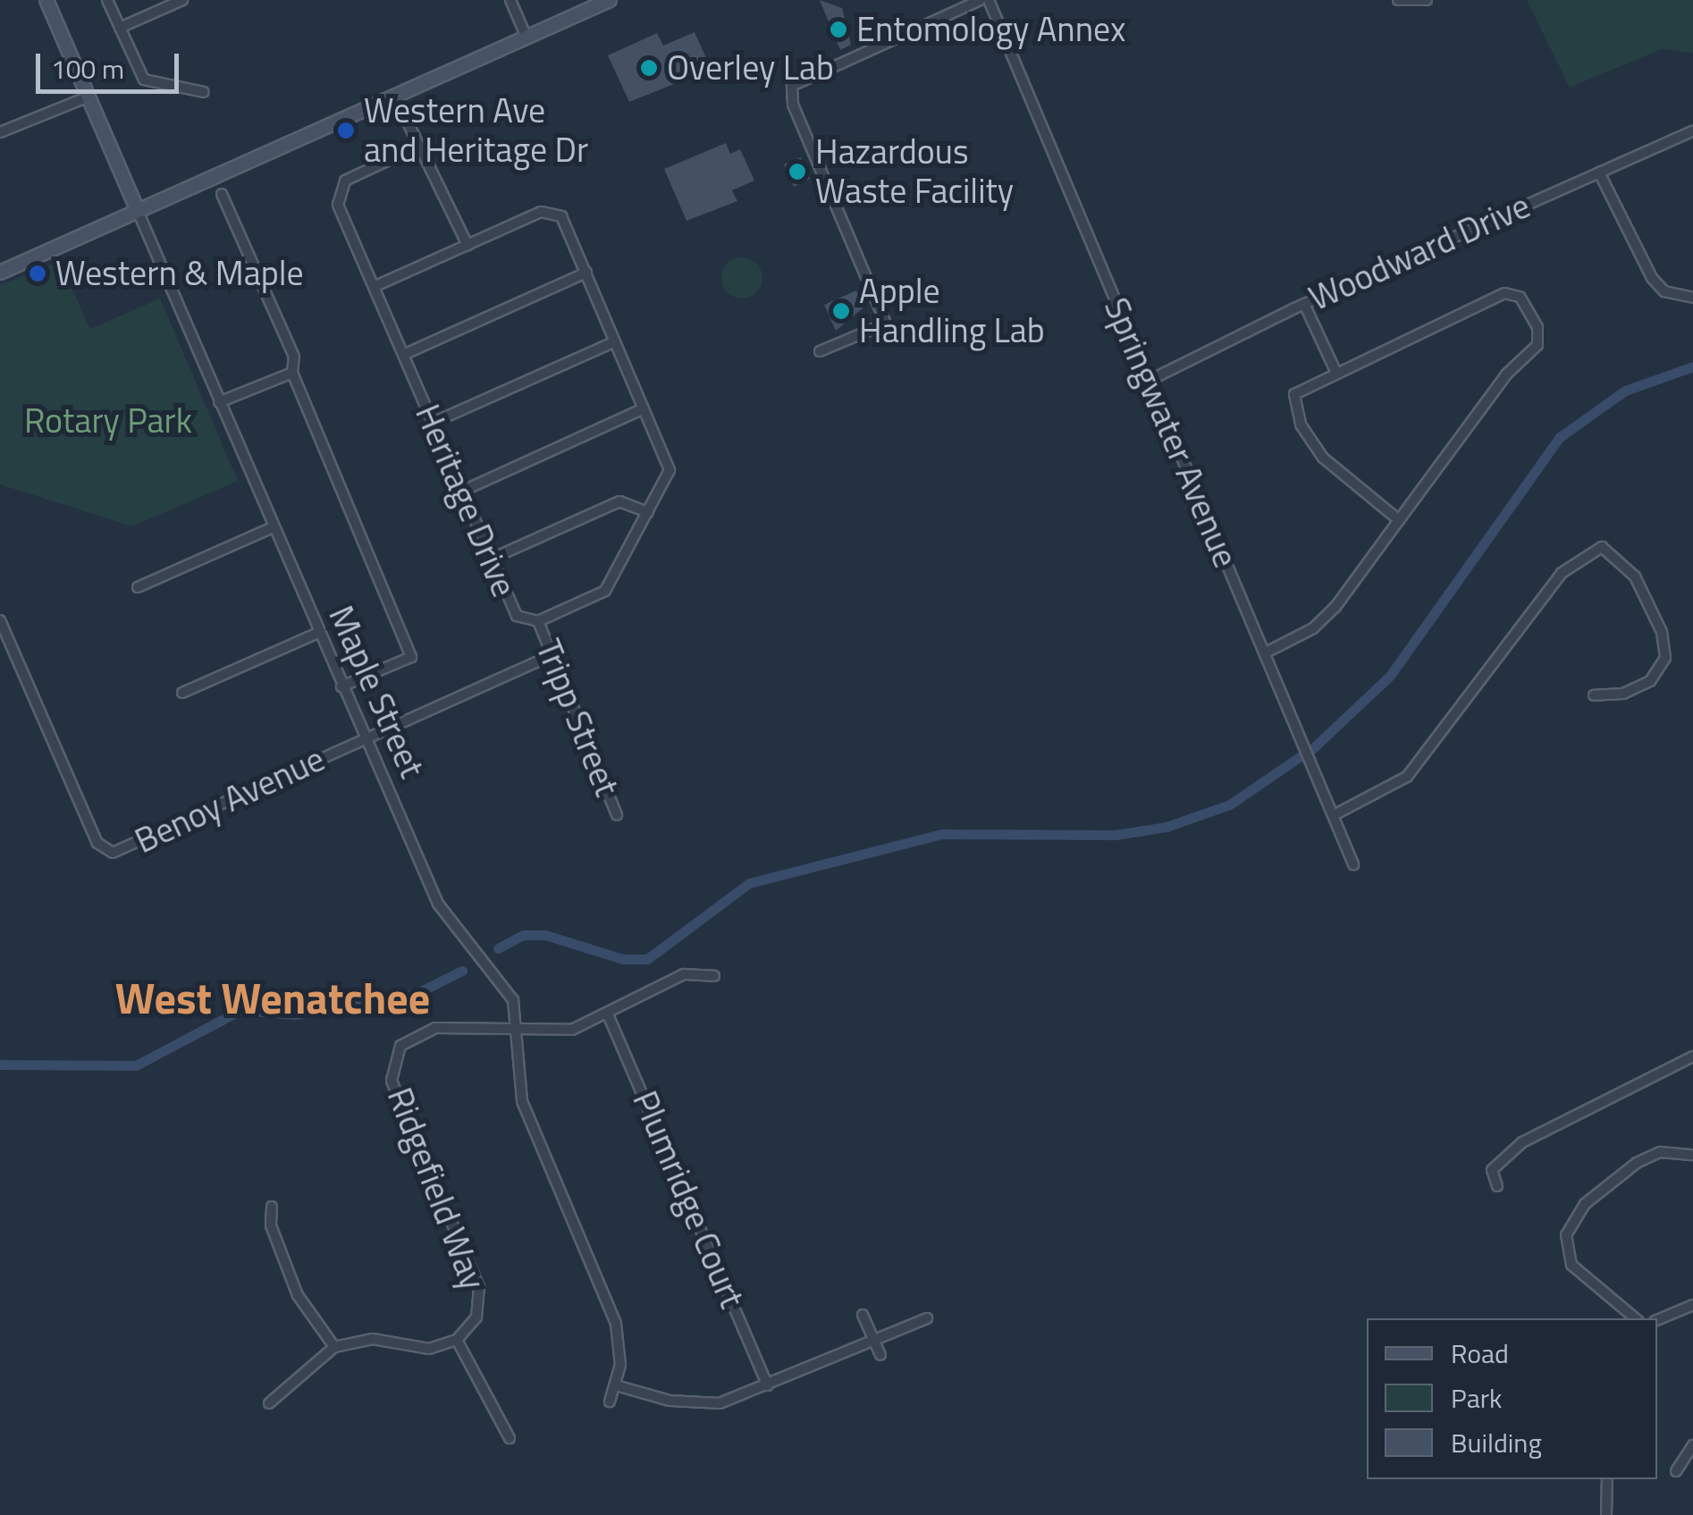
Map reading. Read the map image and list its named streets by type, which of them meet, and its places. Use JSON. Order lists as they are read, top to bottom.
{
  "streets": {
    "main road": ["Maple Street"],
    "street": [
      "Woodward Drive",
      "Springwater Avenue",
      "Heritage Drive",
      "Tripp Street",
      "Benoy Avenue",
      "Ridgefield Way",
      "Plumridge Court"
    ]
  },
  "crossings": [
    ["Woodward Drive", "Springwater Avenue"],
    ["Heritage Drive", "Tripp Street"],
    ["Maple Street", "Benoy Avenue"],
    ["Maple Street", "Ridgefield Way"],
    ["Ridgefield Way", "Plumridge Court"]
  ],
  "districts": ["West Wenatchee"],
  "parks": ["Rotary Park"],
  "places": [
    "Entomology Annex",
    "Overley Lab",
    "Western Ave and Heritage Dr",
    "Hazardous Waste Facility",
    "Western & Maple",
    "Apple Handling Lab"
  ],
  "legend": ["Road", "Park", "Building"],
  "scale_bar": "100 m"
}
